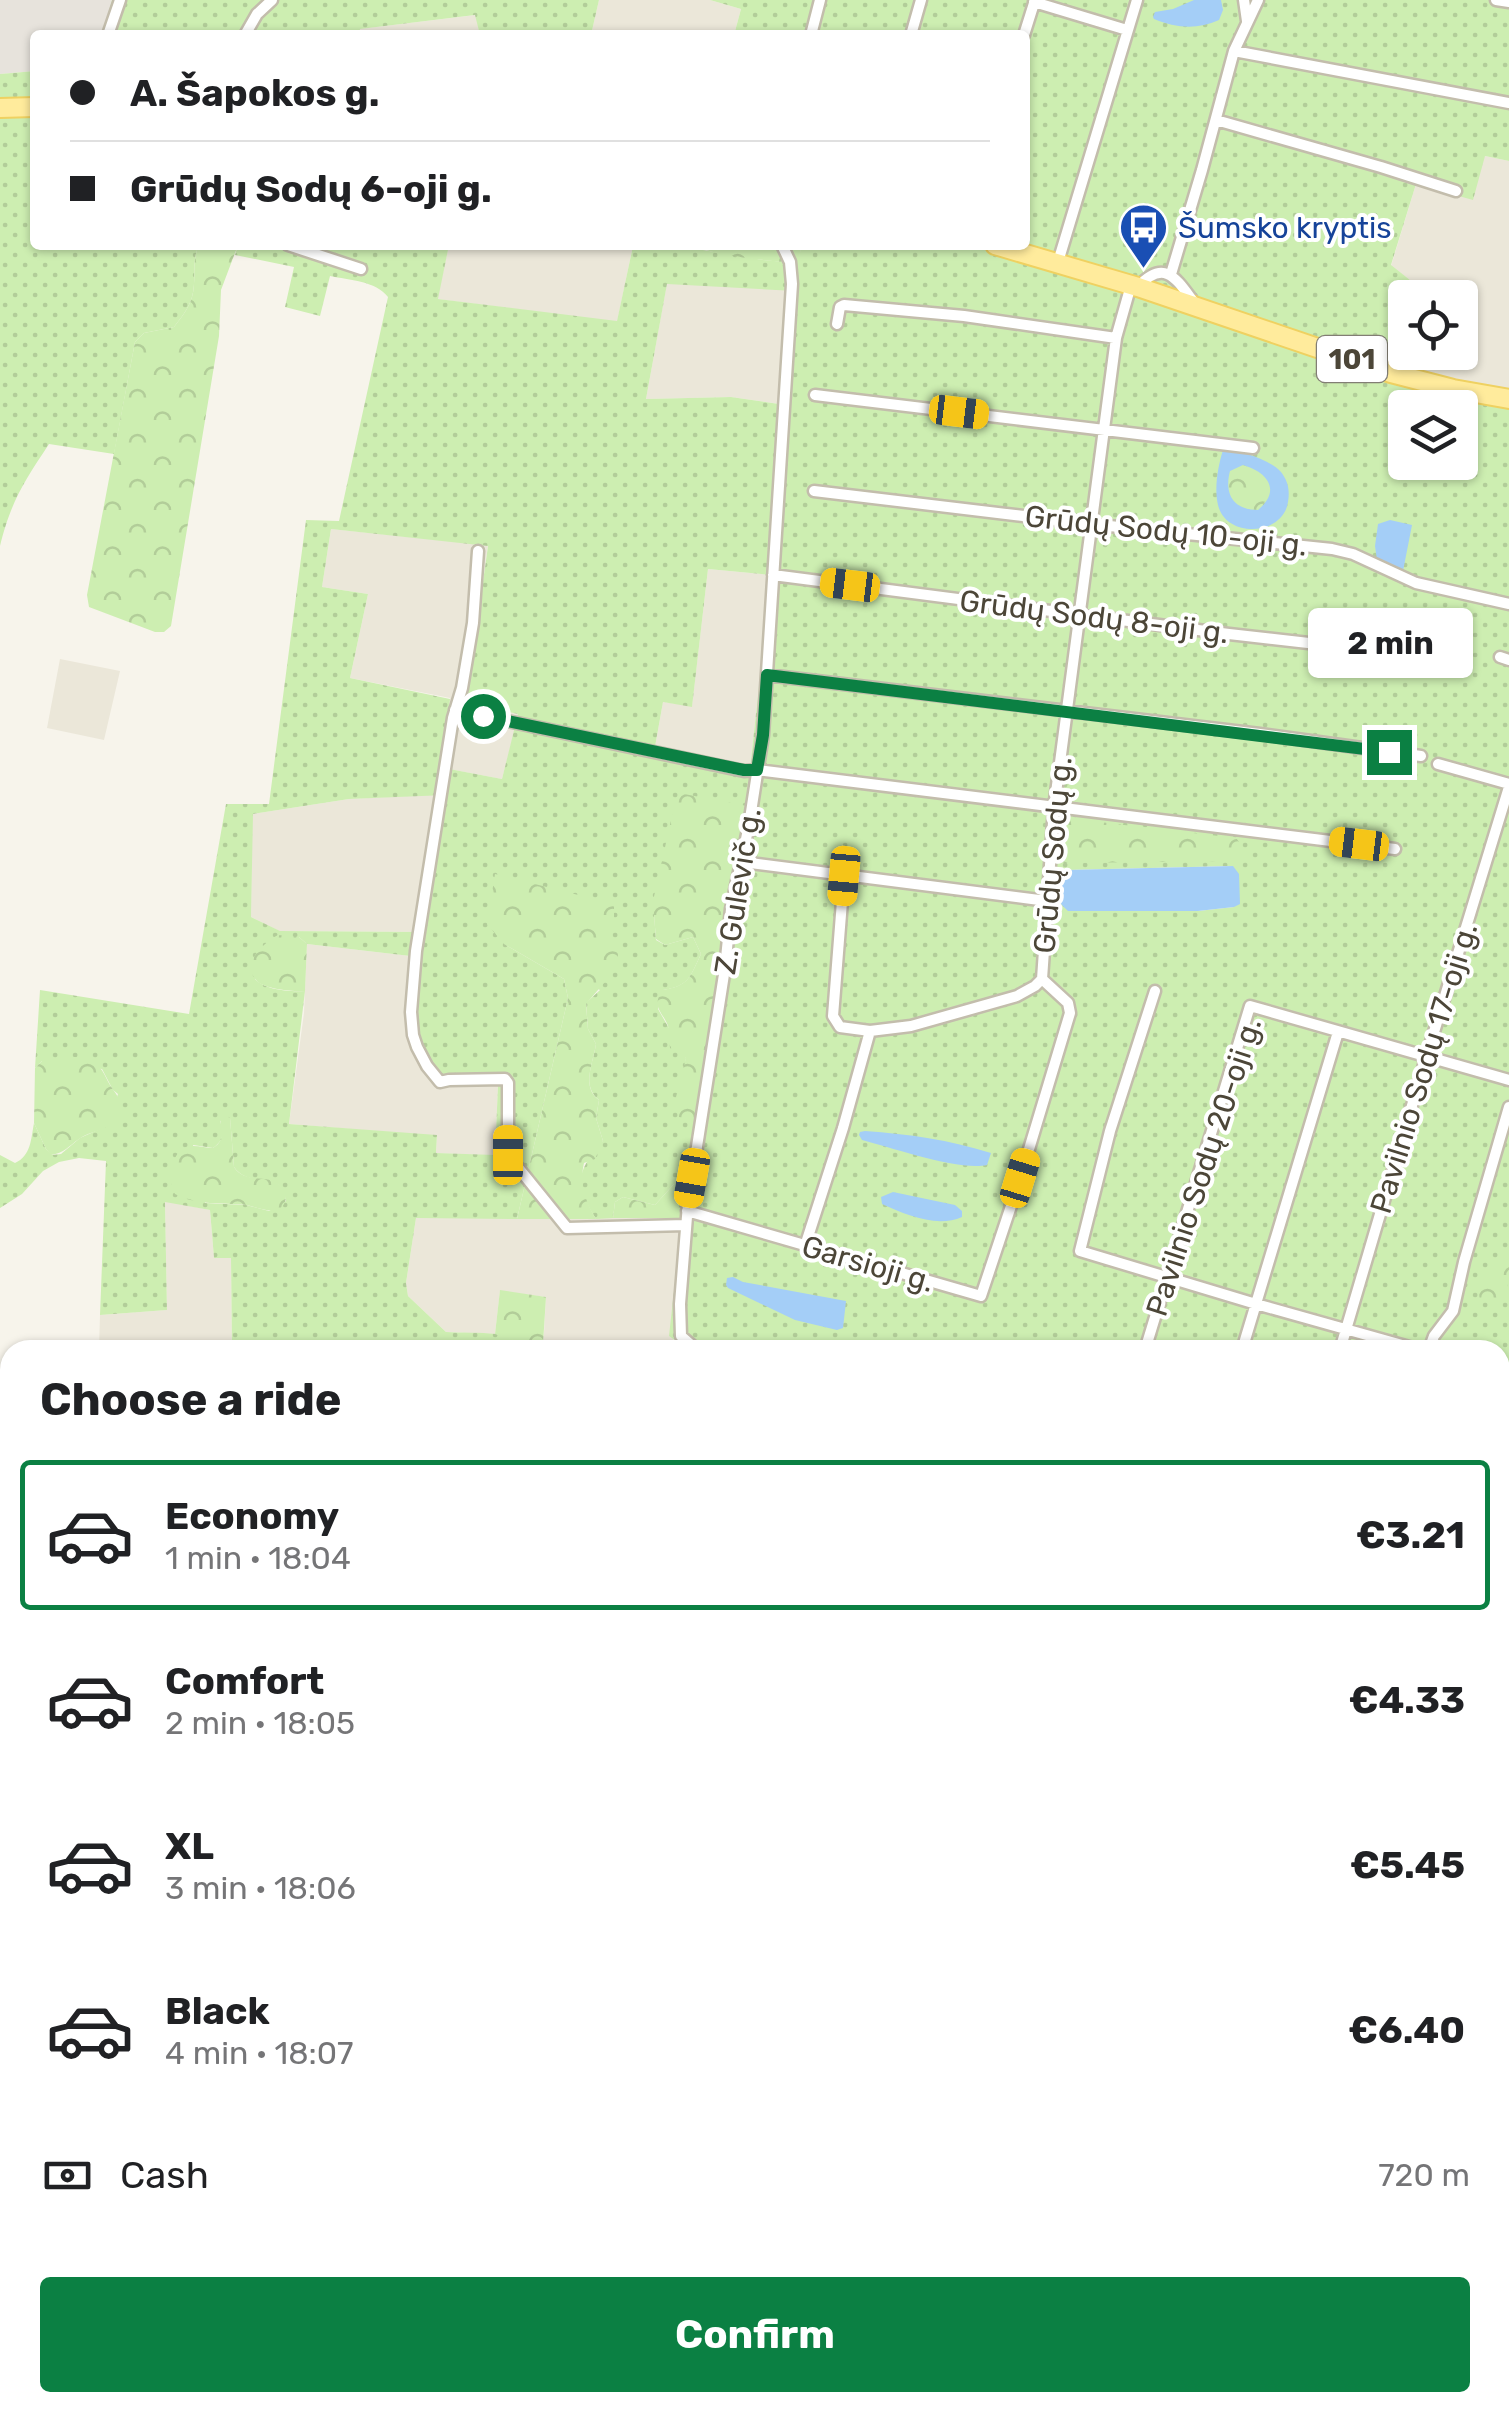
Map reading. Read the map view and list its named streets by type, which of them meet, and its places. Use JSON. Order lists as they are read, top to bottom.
{
  "streets": {
    "main road": ["101"],
    "street": [
      "Grūdų Sodų 10-oji g.",
      "Grūdų Sodų 8-oji g.",
      "Grūdų Sodų g.",
      "Z. Gulevič g.",
      "Pavilnio Sodų 17-oji g.",
      "Pavilnio Sodų 20-oji g.",
      "Garsioji g."
    ]
  },
  "crossings": [
    ["101", "Grūdų Sodų g."],
    ["Grūdų Sodų 10-oji g.", "Grūdų Sodų g."],
    ["Grūdų Sodų 8-oji g.", "Grūdų Sodų g."],
    ["Grūdų Sodų 8-oji g.", "Z. Gulevič g."],
    ["Grūdų Sodų g.", "Garsioji g."],
    ["Z. Gulevič g.", "Garsioji g."],
    ["Pavilnio Sodų 17-oji g.", "Pavilnio Sodų 20-oji g."]
  ],
  "places": {
    "bus stop": ["Šumsko kryptis"]
  },
  "page": {
    "banner": ["A. Šapokos g.", "Grūdų Sodų 6-oji g."],
    "bubble": "2 min",
    "heading": "Choose a ride",
    "list": [
      {
        "name": "Economy",
        "note": "1 min · 18:04",
        "value": "€3.21"
      },
      {
        "name": "Comfort",
        "note": "2 min · 18:05",
        "value": "€4.33"
      },
      {
        "name": "XL",
        "note": "3 min · 18:06",
        "value": "€5.45"
      },
      {
        "name": "Black",
        "note": "4 min · 18:07",
        "value": "€6.40"
      }
    ],
    "pay": ["Cash", "720 m"],
    "buttons": "Confirm"
  }
}
